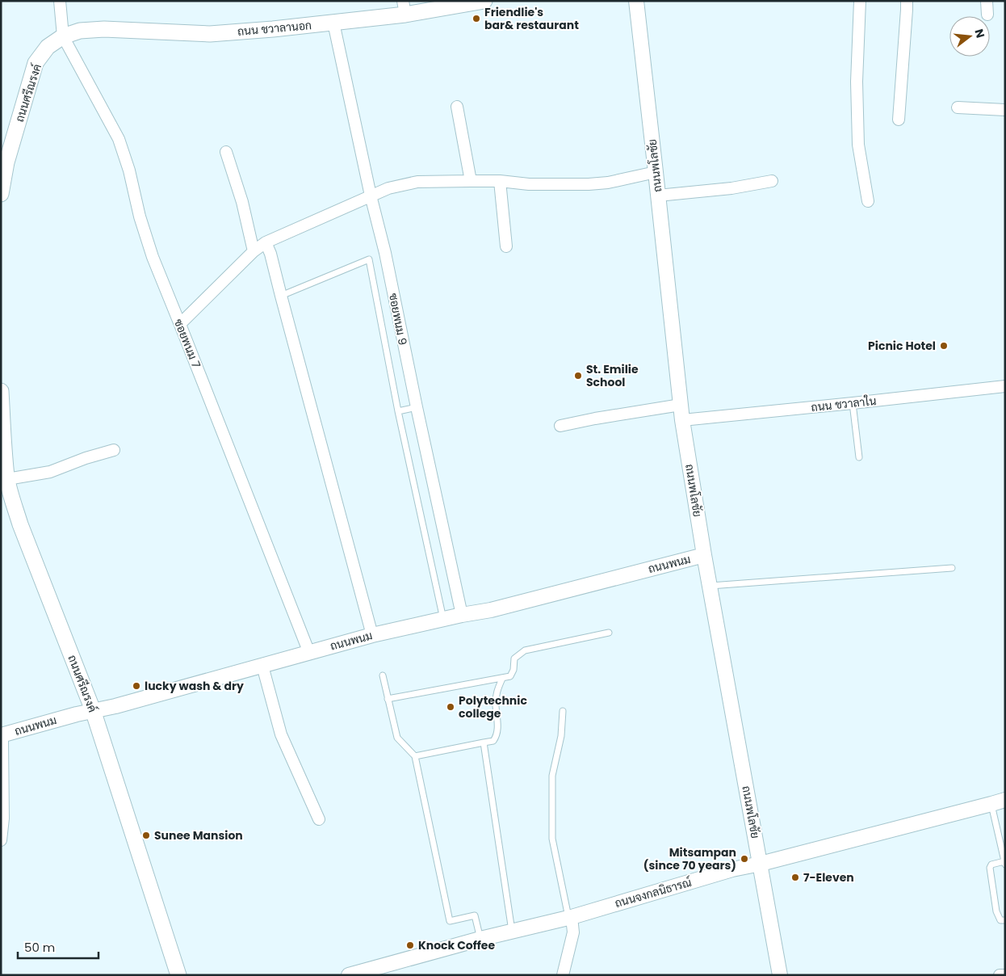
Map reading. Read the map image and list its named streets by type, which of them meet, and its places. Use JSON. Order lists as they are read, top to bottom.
{
  "streets": {
    "main road": ["ถนน ชวาลานอก", "ถนนศรีณรงค์"],
    "street": [
      "ถนนพโลชัย",
      "ซอยพนม 9",
      "ซอยพนม 7",
      "ถนน ชวาลาใน",
      "ถนนพนม",
      "ถนนจงกลนิธารณ์"
    ]
  },
  "crossings": [
    ["ถนน ชวาลานอก", "ถนนศรีณรงค์"],
    ["ถนน ชวาลานอก", "ซอยพนม 9"],
    ["ถนน ชวาลานอก", "ซอยพนม 7"],
    ["ถนนศรีณรงค์", "ซอยพนม 7"],
    ["ถนนศรีณรงค์", "ถนนพนม"],
    ["ถนนพโลชัย", "ถนน ชวาลาใน"],
    ["ถนนพโลชัย", "ถนนพนม"],
    ["ถนนพโลชัย", "ถนนจงกลนิธารณ์"],
    ["ซอยพนม 9", "ถนนพนม"],
    ["ซอยพนม 7", "ถนนพนม"]
  ],
  "places": [
    "Friendlie's bar& restaurant",
    "Picnic Hotel",
    "St. Emilie School",
    "lucky wash & dry",
    "Polytechnic college",
    "Sunee Mansion",
    "Mitsampan (since 70 years)",
    "7-Eleven",
    "Knock Coffee"
  ],
  "scale_bar": "50 m",
  "north": "right"
}
